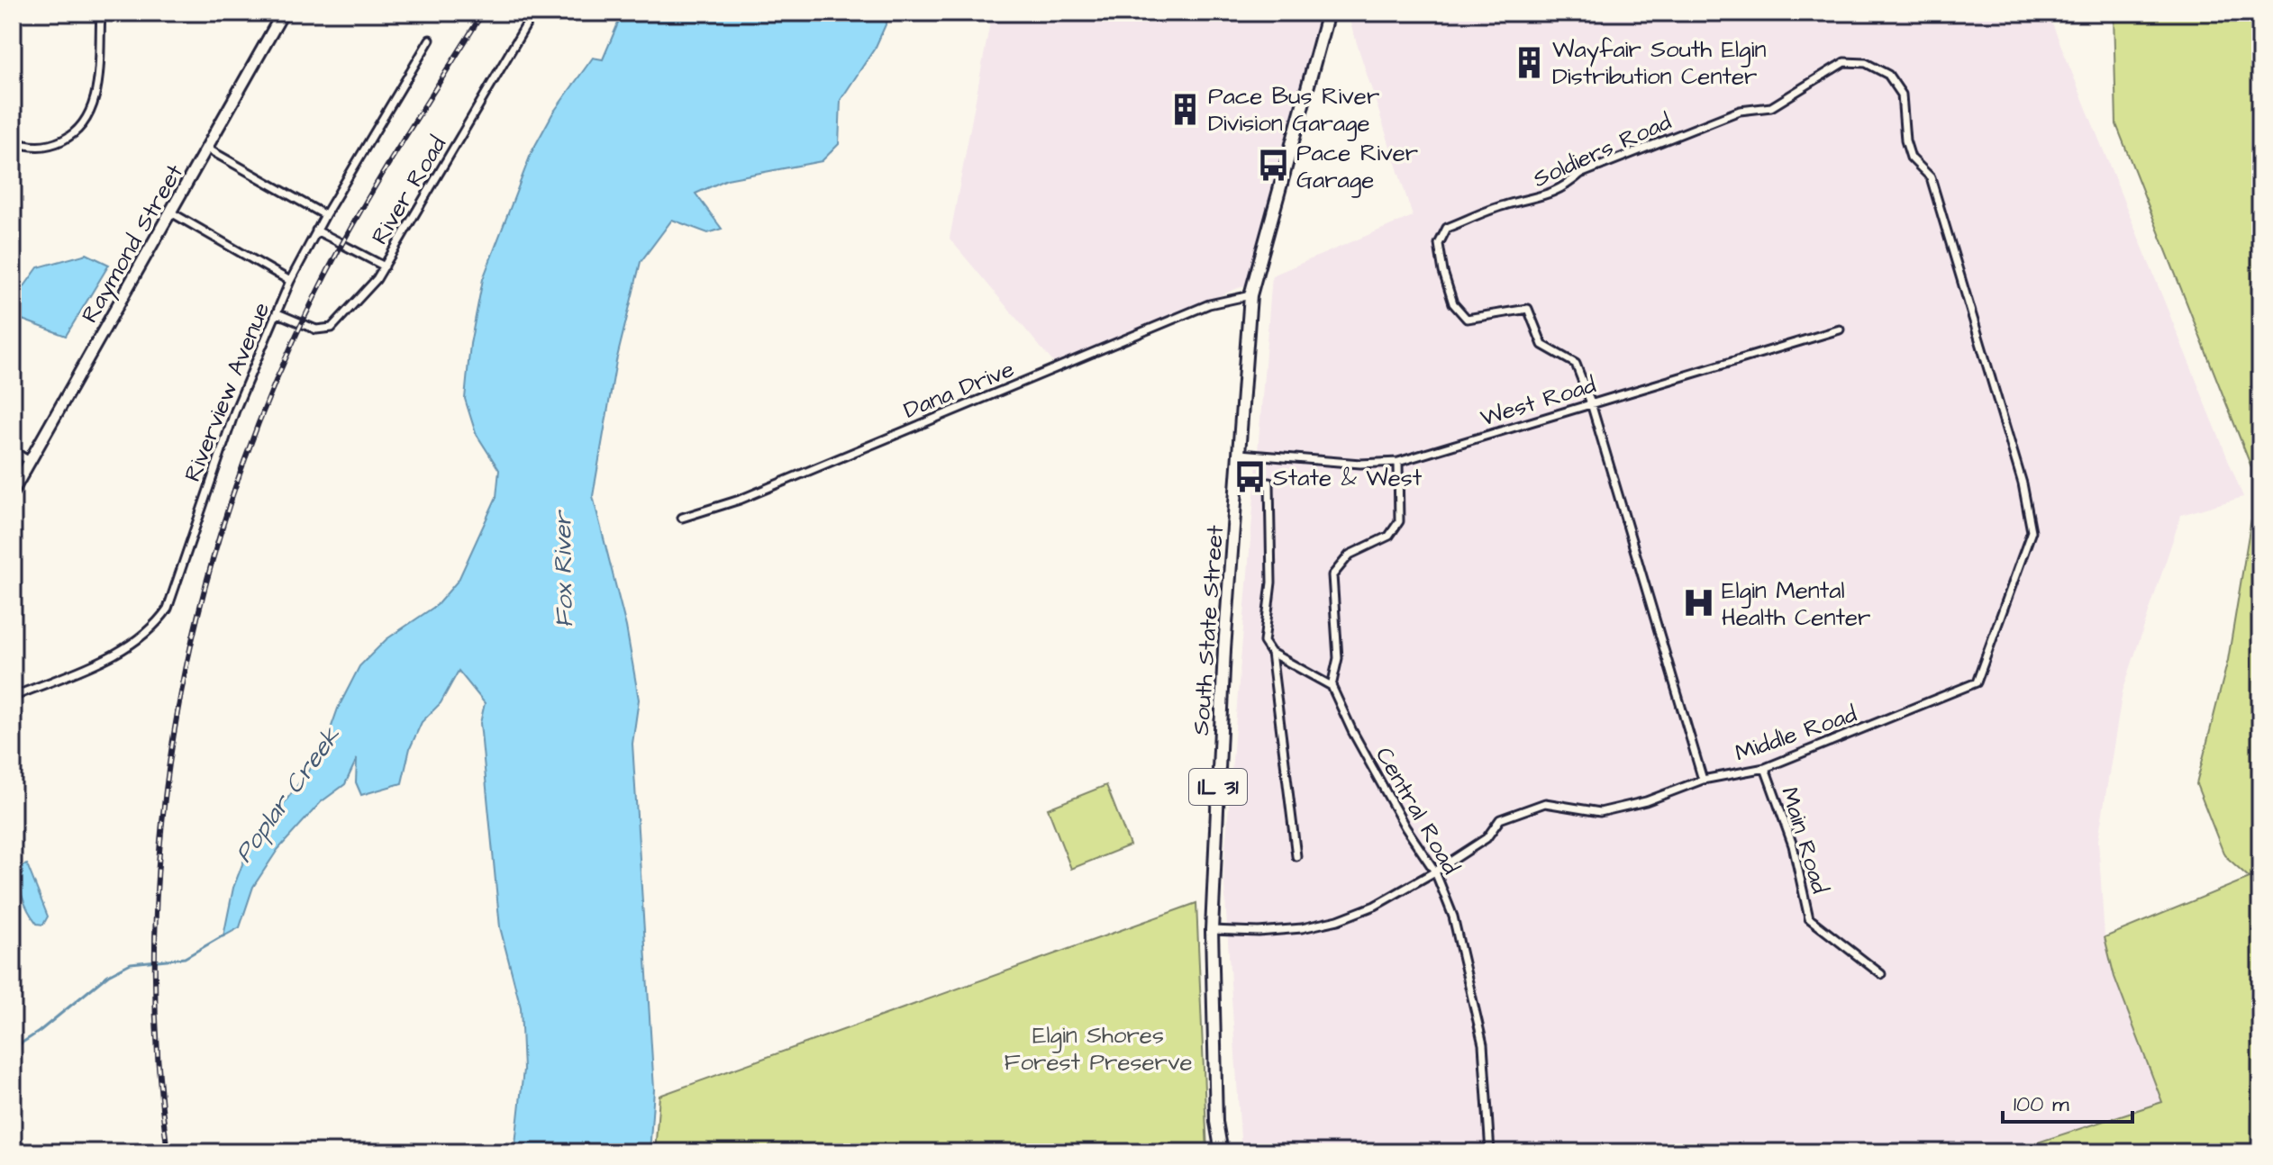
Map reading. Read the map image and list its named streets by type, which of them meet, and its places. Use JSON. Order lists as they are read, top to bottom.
{
  "streets": {
    "main road": ["South State Street", "IL 31"],
    "street": [
      "Soldiers Road",
      "River Road",
      "Raymond Street",
      "Dana Drive",
      "Riverview Avenue",
      "West Road",
      "Middle Road",
      "Central Road",
      "Main Road"
    ]
  },
  "crossings": [
    ["Soldiers Road", "West Road"],
    ["Soldiers Road", "Middle Road"],
    ["River Road", "Riverview Avenue"],
    ["Dana Drive", "South State Street"],
    ["West Road", "South State Street"],
    ["South State Street", "Middle Road"],
    ["Middle Road", "Central Road"],
    ["Middle Road", "Main Road"]
  ],
  "water": ["Fox River", "Poplar Creek"],
  "parks": ["Elgin Shores Forest Preserve"],
  "places": {
    "building": ["Wayfair South Elgin Distribution Center", "Pace Bus River Division Garage"],
    "bus stop": ["Pace River Garage", "State & West"],
    "hospital": ["Elgin Mental Health Center"]
  },
  "scale_bar": "100 m"
}
